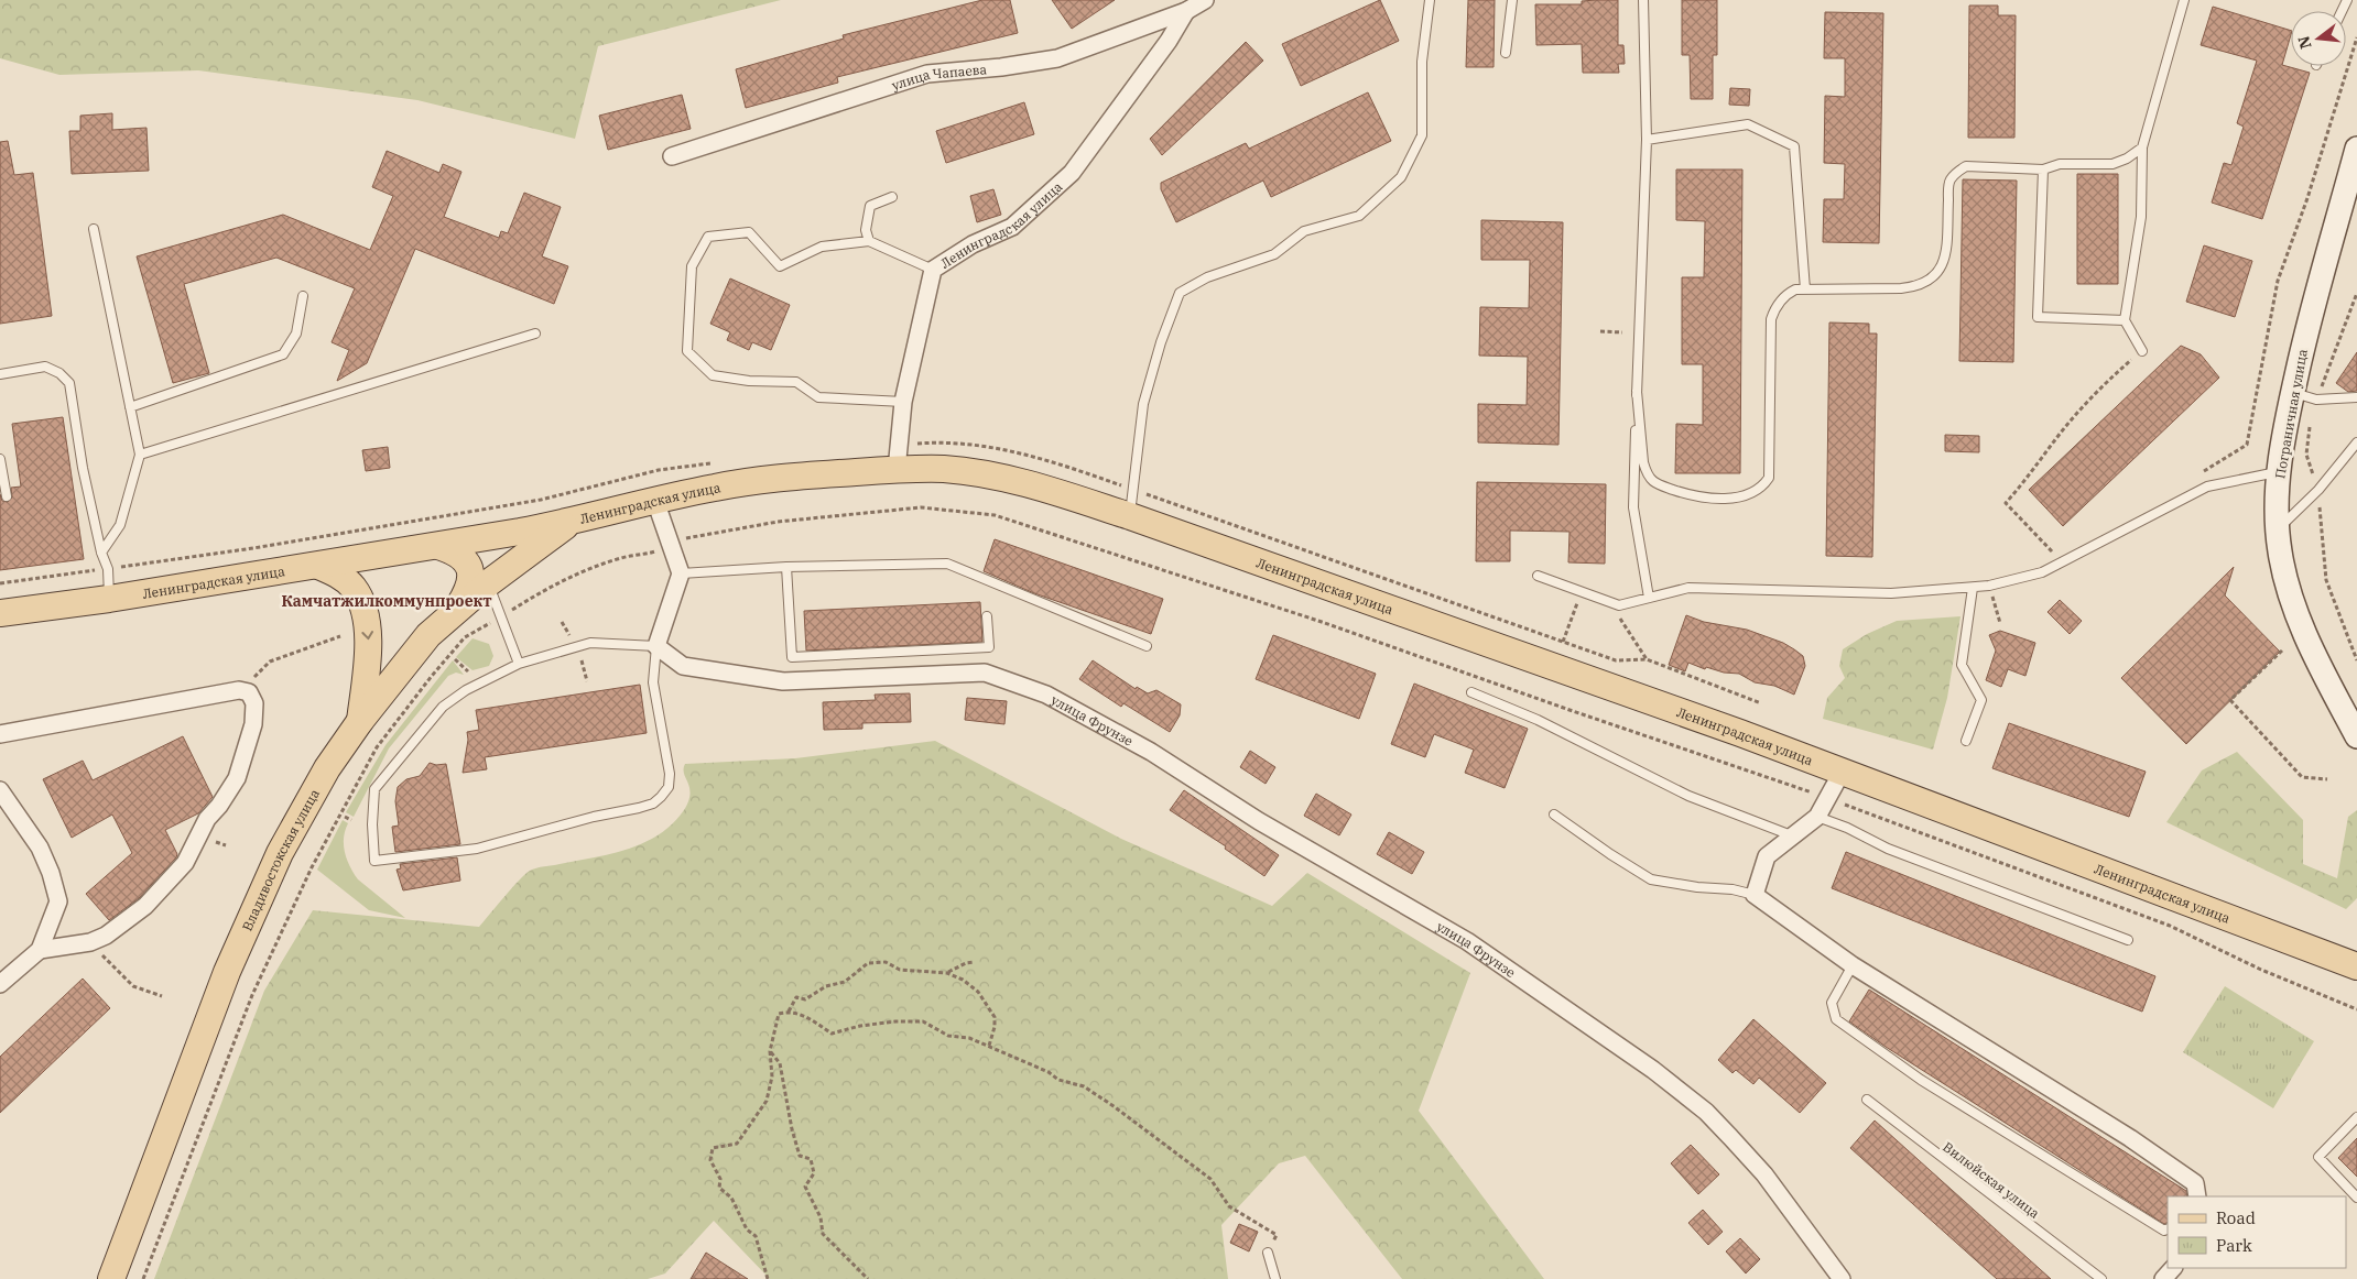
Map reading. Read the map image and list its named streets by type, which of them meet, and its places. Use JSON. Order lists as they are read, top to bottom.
{
  "streets": {
    "main road": ["Ленинградская улица", "Пограничная улица", "Владивостокская улица"],
    "street": ["улица Чапаева", "улица Фрунзе"],
    "lane": ["Вилюйская улица"]
  },
  "crossings": [
    ["улица Чапаева", "Ленинградская улица"],
    ["Ленинградская улица", "Владивостокская улица"]
  ],
  "districts": ["Камчатжилкоммунпроект"],
  "legend": ["Road", "Park"],
  "north": "left"
}
